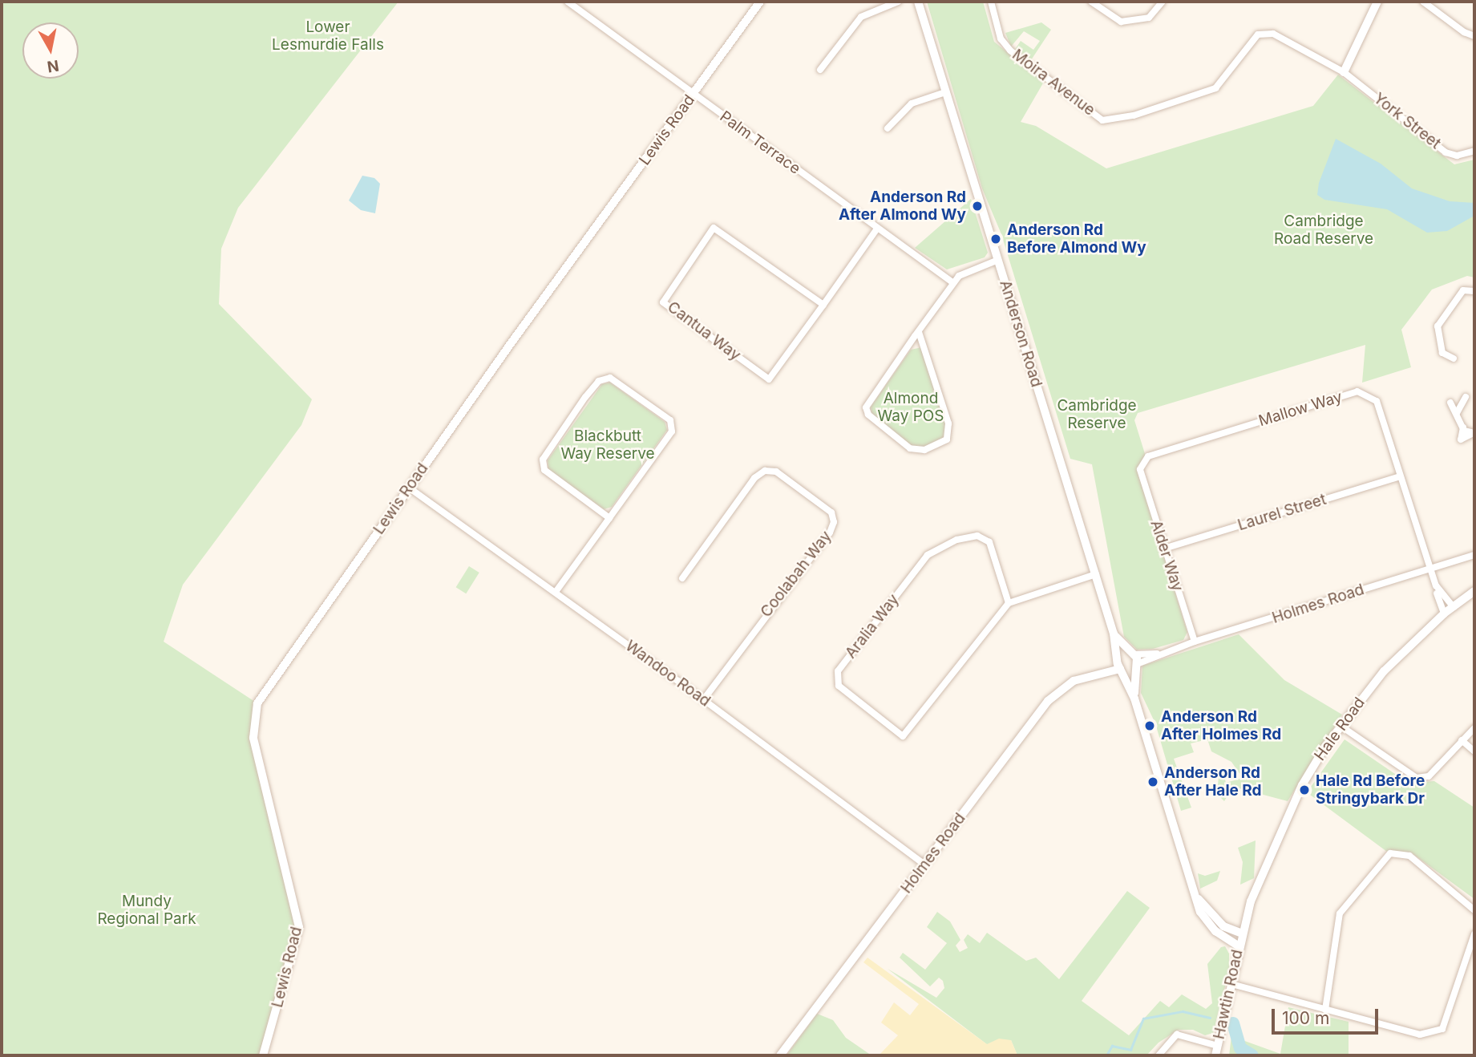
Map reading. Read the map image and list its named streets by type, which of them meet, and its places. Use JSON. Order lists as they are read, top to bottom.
{
  "streets": {
    "main road": ["Hale Road", "Hawtin Road"],
    "street": [
      "Moira Avenue",
      "York Street",
      "Lewis Road",
      "Palm Terrace",
      "Cantua Way",
      "Anderson Road",
      "Mallow Way",
      "Laurel Street",
      "Alder Way",
      "Coolabah Way",
      "Holmes Road",
      "Aralia Way",
      "Wandoo Road"
    ]
  },
  "crossings": [
    ["Moira Avenue", "York Street"],
    ["Lewis Road", "Palm Terrace"],
    ["Lewis Road", "Wandoo Road"],
    ["Palm Terrace", "Cantua Way"],
    ["Anderson Road", "Holmes Road"],
    ["Anderson Road", "Hale Road"],
    ["Anderson Road", "Hawtin Road"],
    ["Mallow Way", "Laurel Street"],
    ["Mallow Way", "Alder Way"],
    ["Mallow Way", "Holmes Road"],
    ["Mallow Way", "Hale Road"],
    ["Laurel Street", "Alder Way"],
    ["Alder Way", "Holmes Road"],
    ["Coolabah Way", "Wandoo Road"],
    ["Holmes Road", "Wandoo Road"],
    ["Hale Road", "Hawtin Road"]
  ],
  "parks": [
    "Lower Lesmurdie Falls",
    "Cambridge Road Reserve",
    "Almond Way POS",
    "Cambridge Reserve",
    "Blackbutt Way Reserve",
    "Mundy Regional Park"
  ],
  "places": [
    "Anderson Rd After Almond Wy",
    "Anderson Rd Before Almond Wy",
    "Anderson Rd After Holmes Rd",
    "Anderson Rd After Hale Rd",
    "Hale Rd Before Stringybark Dr"
  ],
  "scale_bar": "100 m",
  "north": "bottom"
}
